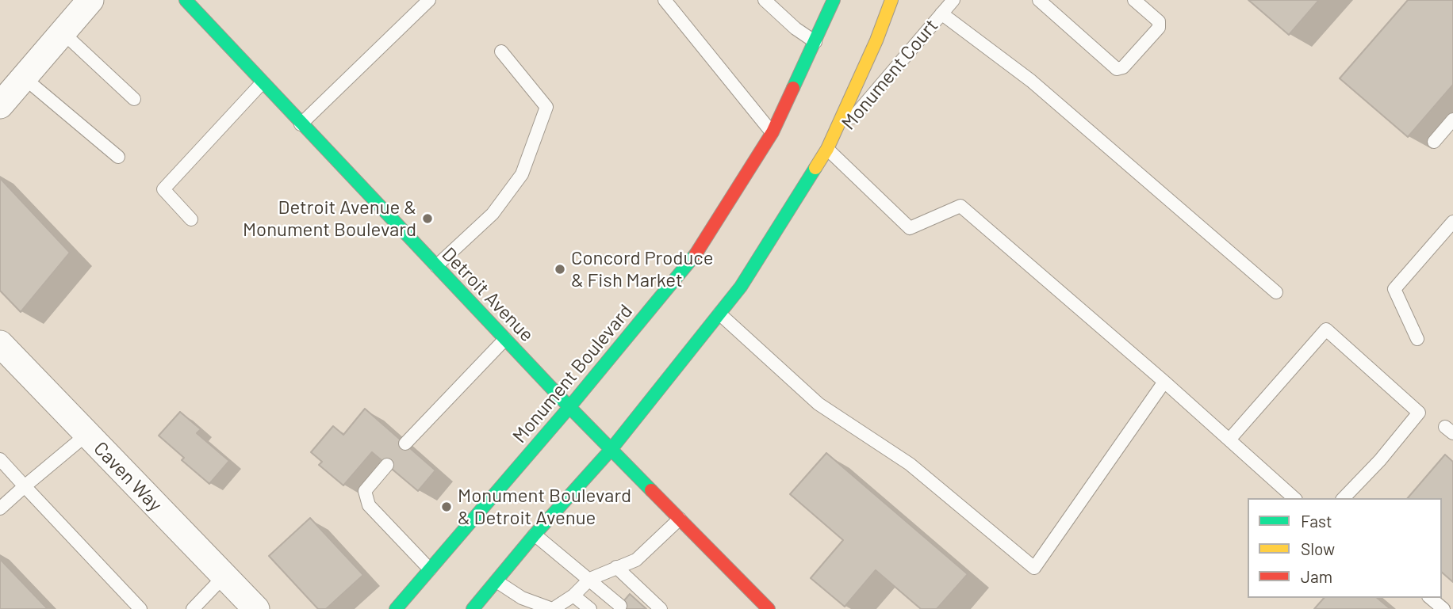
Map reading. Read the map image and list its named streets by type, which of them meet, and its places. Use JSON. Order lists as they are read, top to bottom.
{
  "streets": {
    "main road": ["Detroit Avenue", "Monument Boulevard"],
    "street": ["Caven Way"],
    "lane": ["Monument Court"]
  },
  "crossings": [
    ["Detroit Avenue", "Monument Boulevard"]
  ],
  "places": ["Detroit Avenue & Monument Boulevard", "Concord Produce & Fish Market", "Monument Boulevard & Detroit Avenue"],
  "legend": ["Fast", "Slow", "Jam"]
}
